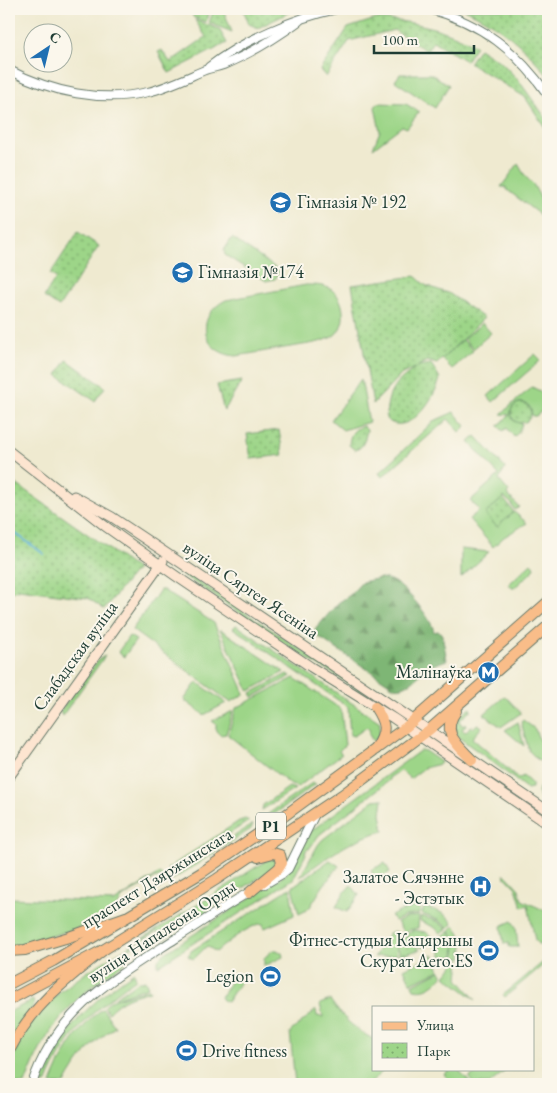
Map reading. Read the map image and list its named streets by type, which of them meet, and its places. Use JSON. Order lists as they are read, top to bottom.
{
  "streets": {
    "main road": [
      "вуліца Сяргея Ясеніна",
      "Слабадская вуліца",
      "Р1",
      "праспект Дзяржынскага"
    ],
    "street": ["вуліца Напалеона Орды"]
  },
  "crossings": [
    ["вуліца Сяргея Ясеніна", "Слабадская вуліца"],
    ["вуліца Сяргея Ясеніна", "праспект Дзяржынскага"],
    ["праспект Дзяржынскага", "вуліца Напалеона Орды"]
  ],
  "places": {
    "school or university": ["Гімназія № 192", "Гімназія №174"],
    "metro station": ["Малінаўка"],
    "hospital": ["Залатое Сячэнне - Эстэтык"],
    "sports": ["Фітнес-студыя Кацярыны Скурат Aero.ES", "Legion", "Drive fitness"]
  },
  "legend": ["Улица", "Парк"],
  "scale_bar": "100 m",
  "north": "top right"
}
